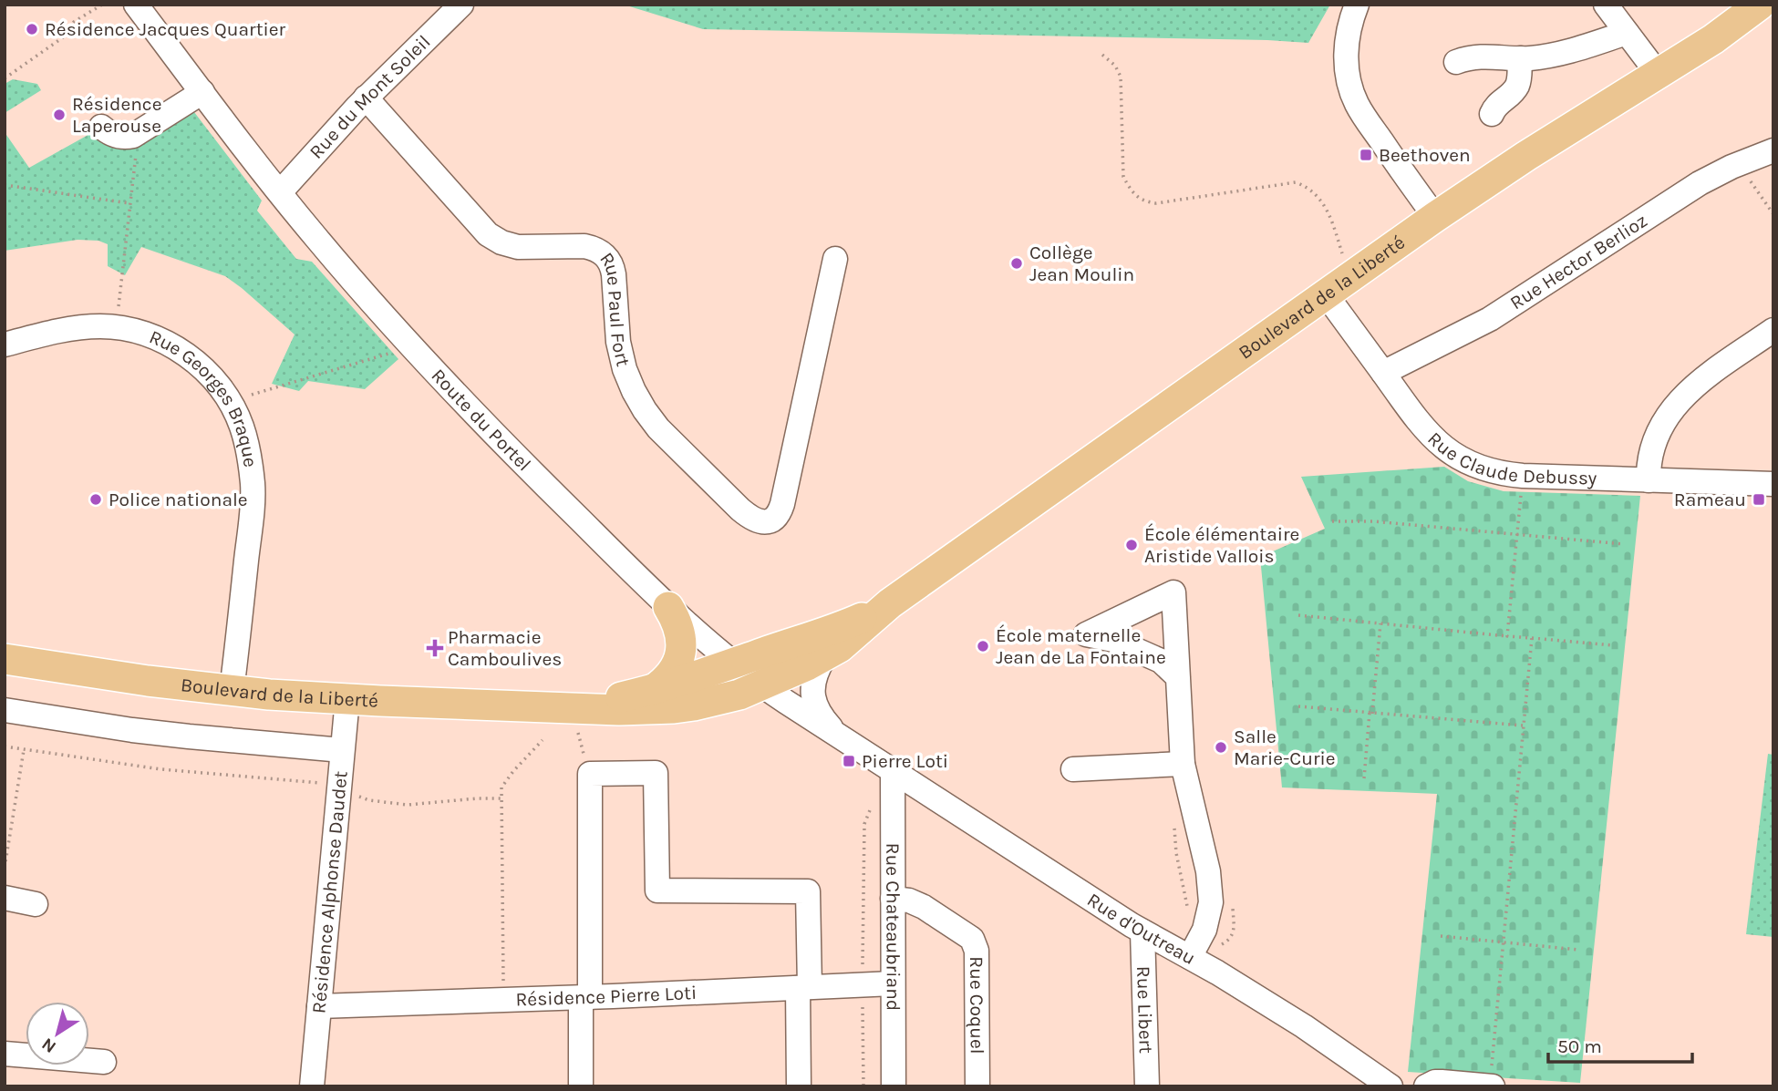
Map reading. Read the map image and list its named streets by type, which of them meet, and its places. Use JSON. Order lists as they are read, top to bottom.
{
  "streets": {
    "main road": ["Boulevard de la Liberté"],
    "street": [
      "Rue du Mont Soleil",
      "Rue Hector Berlioz",
      "Rue Paul Fort",
      "Rue Georges Braque",
      "Route du Portel",
      "Rue Claude Debussy",
      "Résidence Alphonse Daudet",
      "Rue Chateaubriand",
      "Rue d'Outreau",
      "Résidence Pierre Loti",
      "Rue Coquel",
      "Rue Libert"
    ]
  },
  "crossings": [
    ["Rue du Mont Soleil", "Rue Paul Fort"],
    ["Rue du Mont Soleil", "Route du Portel"],
    ["Rue Hector Berlioz", "Rue Claude Debussy"],
    ["Boulevard de la Liberté", "Rue Georges Braque"],
    ["Boulevard de la Liberté", "Route du Portel"],
    ["Boulevard de la Liberté", "Rue Claude Debussy"],
    ["Boulevard de la Liberté", "Résidence Alphonse Daudet"],
    ["Route du Portel", "Rue Chateaubriand"],
    ["Route du Portel", "Rue d'Outreau"],
    ["Résidence Alphonse Daudet", "Résidence Pierre Loti"],
    ["Rue Chateaubriand", "Rue d'Outreau"],
    ["Rue Chateaubriand", "Résidence Pierre Loti"],
    ["Rue Chateaubriand", "Rue Coquel"],
    ["Rue d'Outreau", "Rue Libert"]
  ],
  "places": {
    "other": [
      "Résidence Jacques Quartier",
      "Résidence Laperouse",
      "Collège Jean Moulin",
      "Police nationale",
      "École élémentaire Aristide Vallois",
      "École maternelle Jean de La Fontaine",
      "Salle Marie-Curie"
    ],
    "transit": ["Beethoven", "Rameau", "Pierre Loti"],
    "health": ["Pharmacie Camboulives"]
  },
  "scale_bar": "50 m",
  "north": "bottom left"
}
